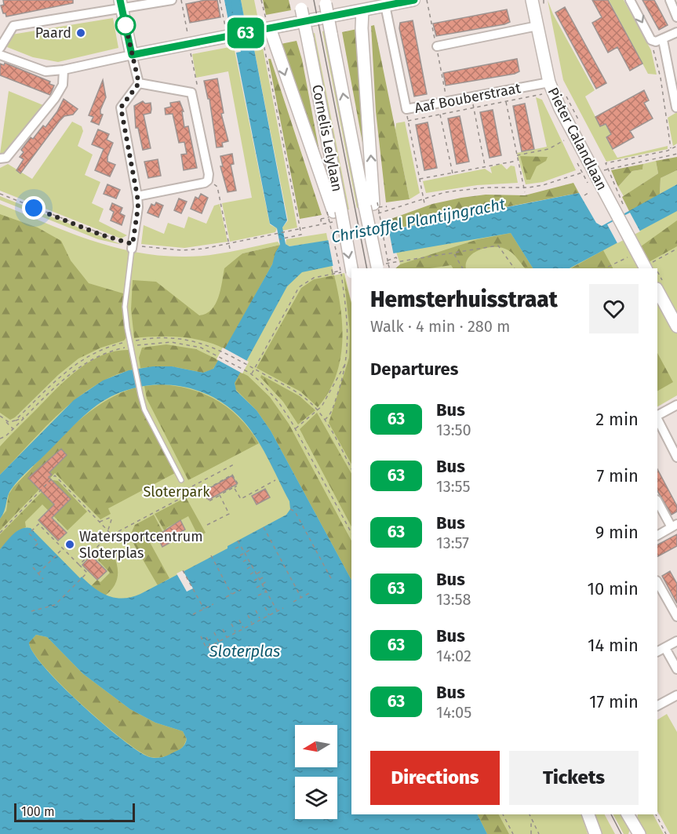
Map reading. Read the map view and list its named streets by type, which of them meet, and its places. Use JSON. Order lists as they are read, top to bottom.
{
  "streets": {
    "main road": ["Cornelis Lelylaan", "Pieter Calandlaan"],
    "street": ["Aaf Bouberstraat"]
  },
  "crossings": [
    ["Aaf Bouberstraat", "Pieter Calandlaan"]
  ],
  "water": ["Christoffel Plantijngracht", "Sloterplas"],
  "parks": ["Sloterpark"],
  "places": ["Paard", "Watersportcentrum Sloterplas"],
  "lines": ["bus line 63"],
  "scale_bar": "100 m",
  "north": "left",
  "page": {
    "on_map": "63",
    "heading": [
      ["Hemsterhuisstraat", "Walk · 4 min · 280 m"],
      "Departures"
    ],
    "list": [
      {
        "mark": "63",
        "name": "Bus",
        "note": "13:50",
        "value": "2 min"
      },
      {
        "mark": "63",
        "name": "Bus",
        "note": "13:55",
        "value": "7 min"
      },
      {
        "mark": "63",
        "name": "Bus",
        "note": "13:57",
        "value": "9 min"
      },
      {
        "mark": "63",
        "name": "Bus",
        "note": "13:58",
        "value": "10 min"
      },
      {
        "mark": "63",
        "name": "Bus",
        "note": "14:02",
        "value": "14 min"
      },
      {
        "mark": "63",
        "name": "Bus",
        "note": "14:05",
        "value": "17 min"
      }
    ],
    "buttons": ["Directions", "Tickets"],
    "scale": "100 m"
  }
}
